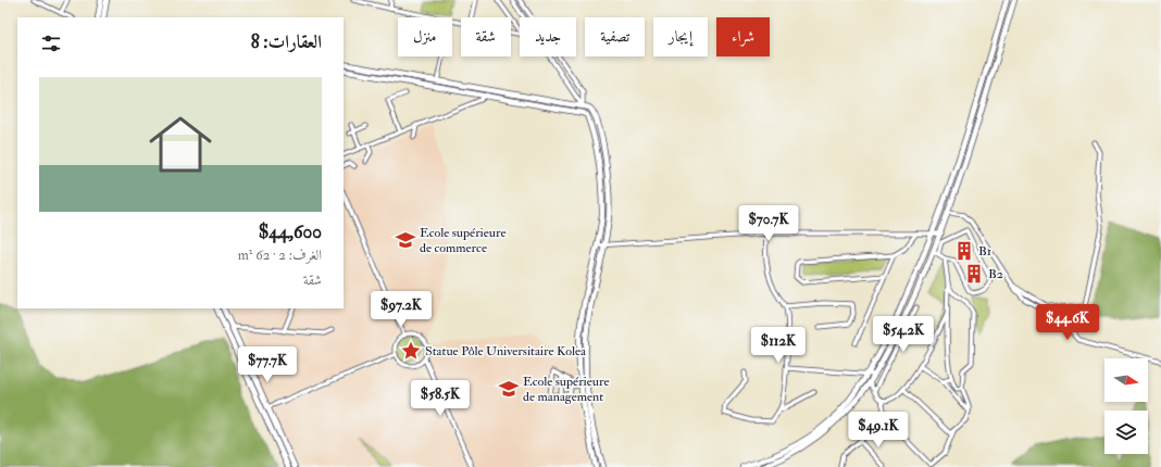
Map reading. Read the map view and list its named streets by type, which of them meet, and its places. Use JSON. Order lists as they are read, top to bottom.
{
  "places": {
    "school or university": ["Ecole supérieure de commerce", "Ecole supérieure de management"],
    "building": ["B1", "B2"],
    "place": ["Statue Pôle Universitaire Kolea"]
  },
  "north": "right",
  "page": {
    "chip": [
      "شراء",
      "إيجار",
      "تصفية",
      "جديد",
      "شقة",
      "منزل"
    ],
    "heading": "العقارات: 8",
    "list": [
      {
        "name": "$44,600",
        "note": "الغرف: 2 · 62 m² · شقة"
      }
    ],
    "price": [
      "$70.7K",
      "$97.2K",
      "$44.6K",
      "$54.2K",
      "$112K",
      "$77.7K",
      "$58.5K",
      "$49.1K"
    ]
  }
}
